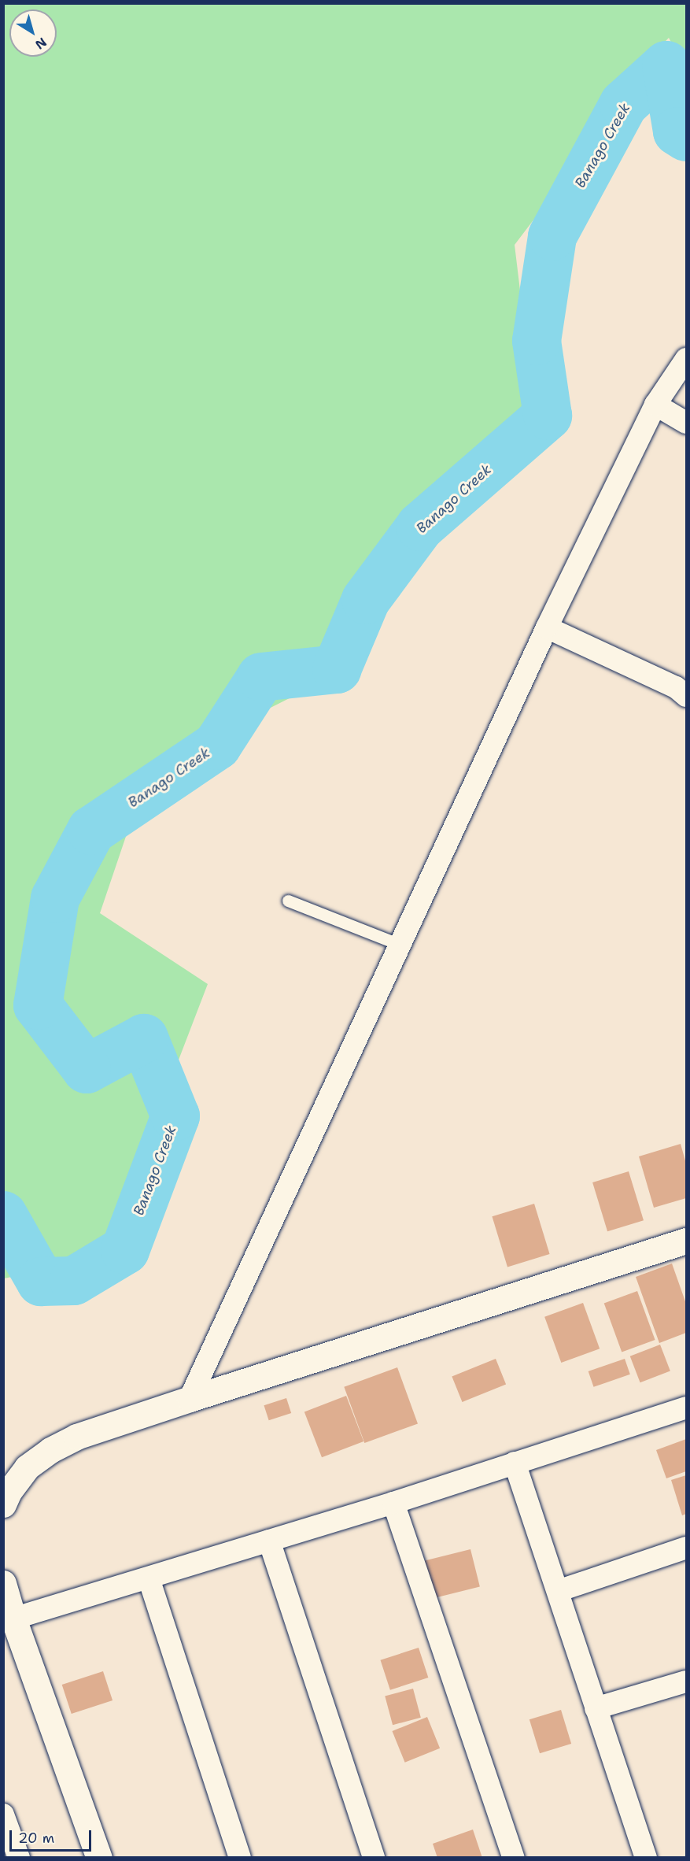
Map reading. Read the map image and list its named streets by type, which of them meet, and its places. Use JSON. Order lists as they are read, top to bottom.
{
  "water": ["Banago Creek"],
  "scale_bar": "20 m",
  "north": "bottom right"
}
